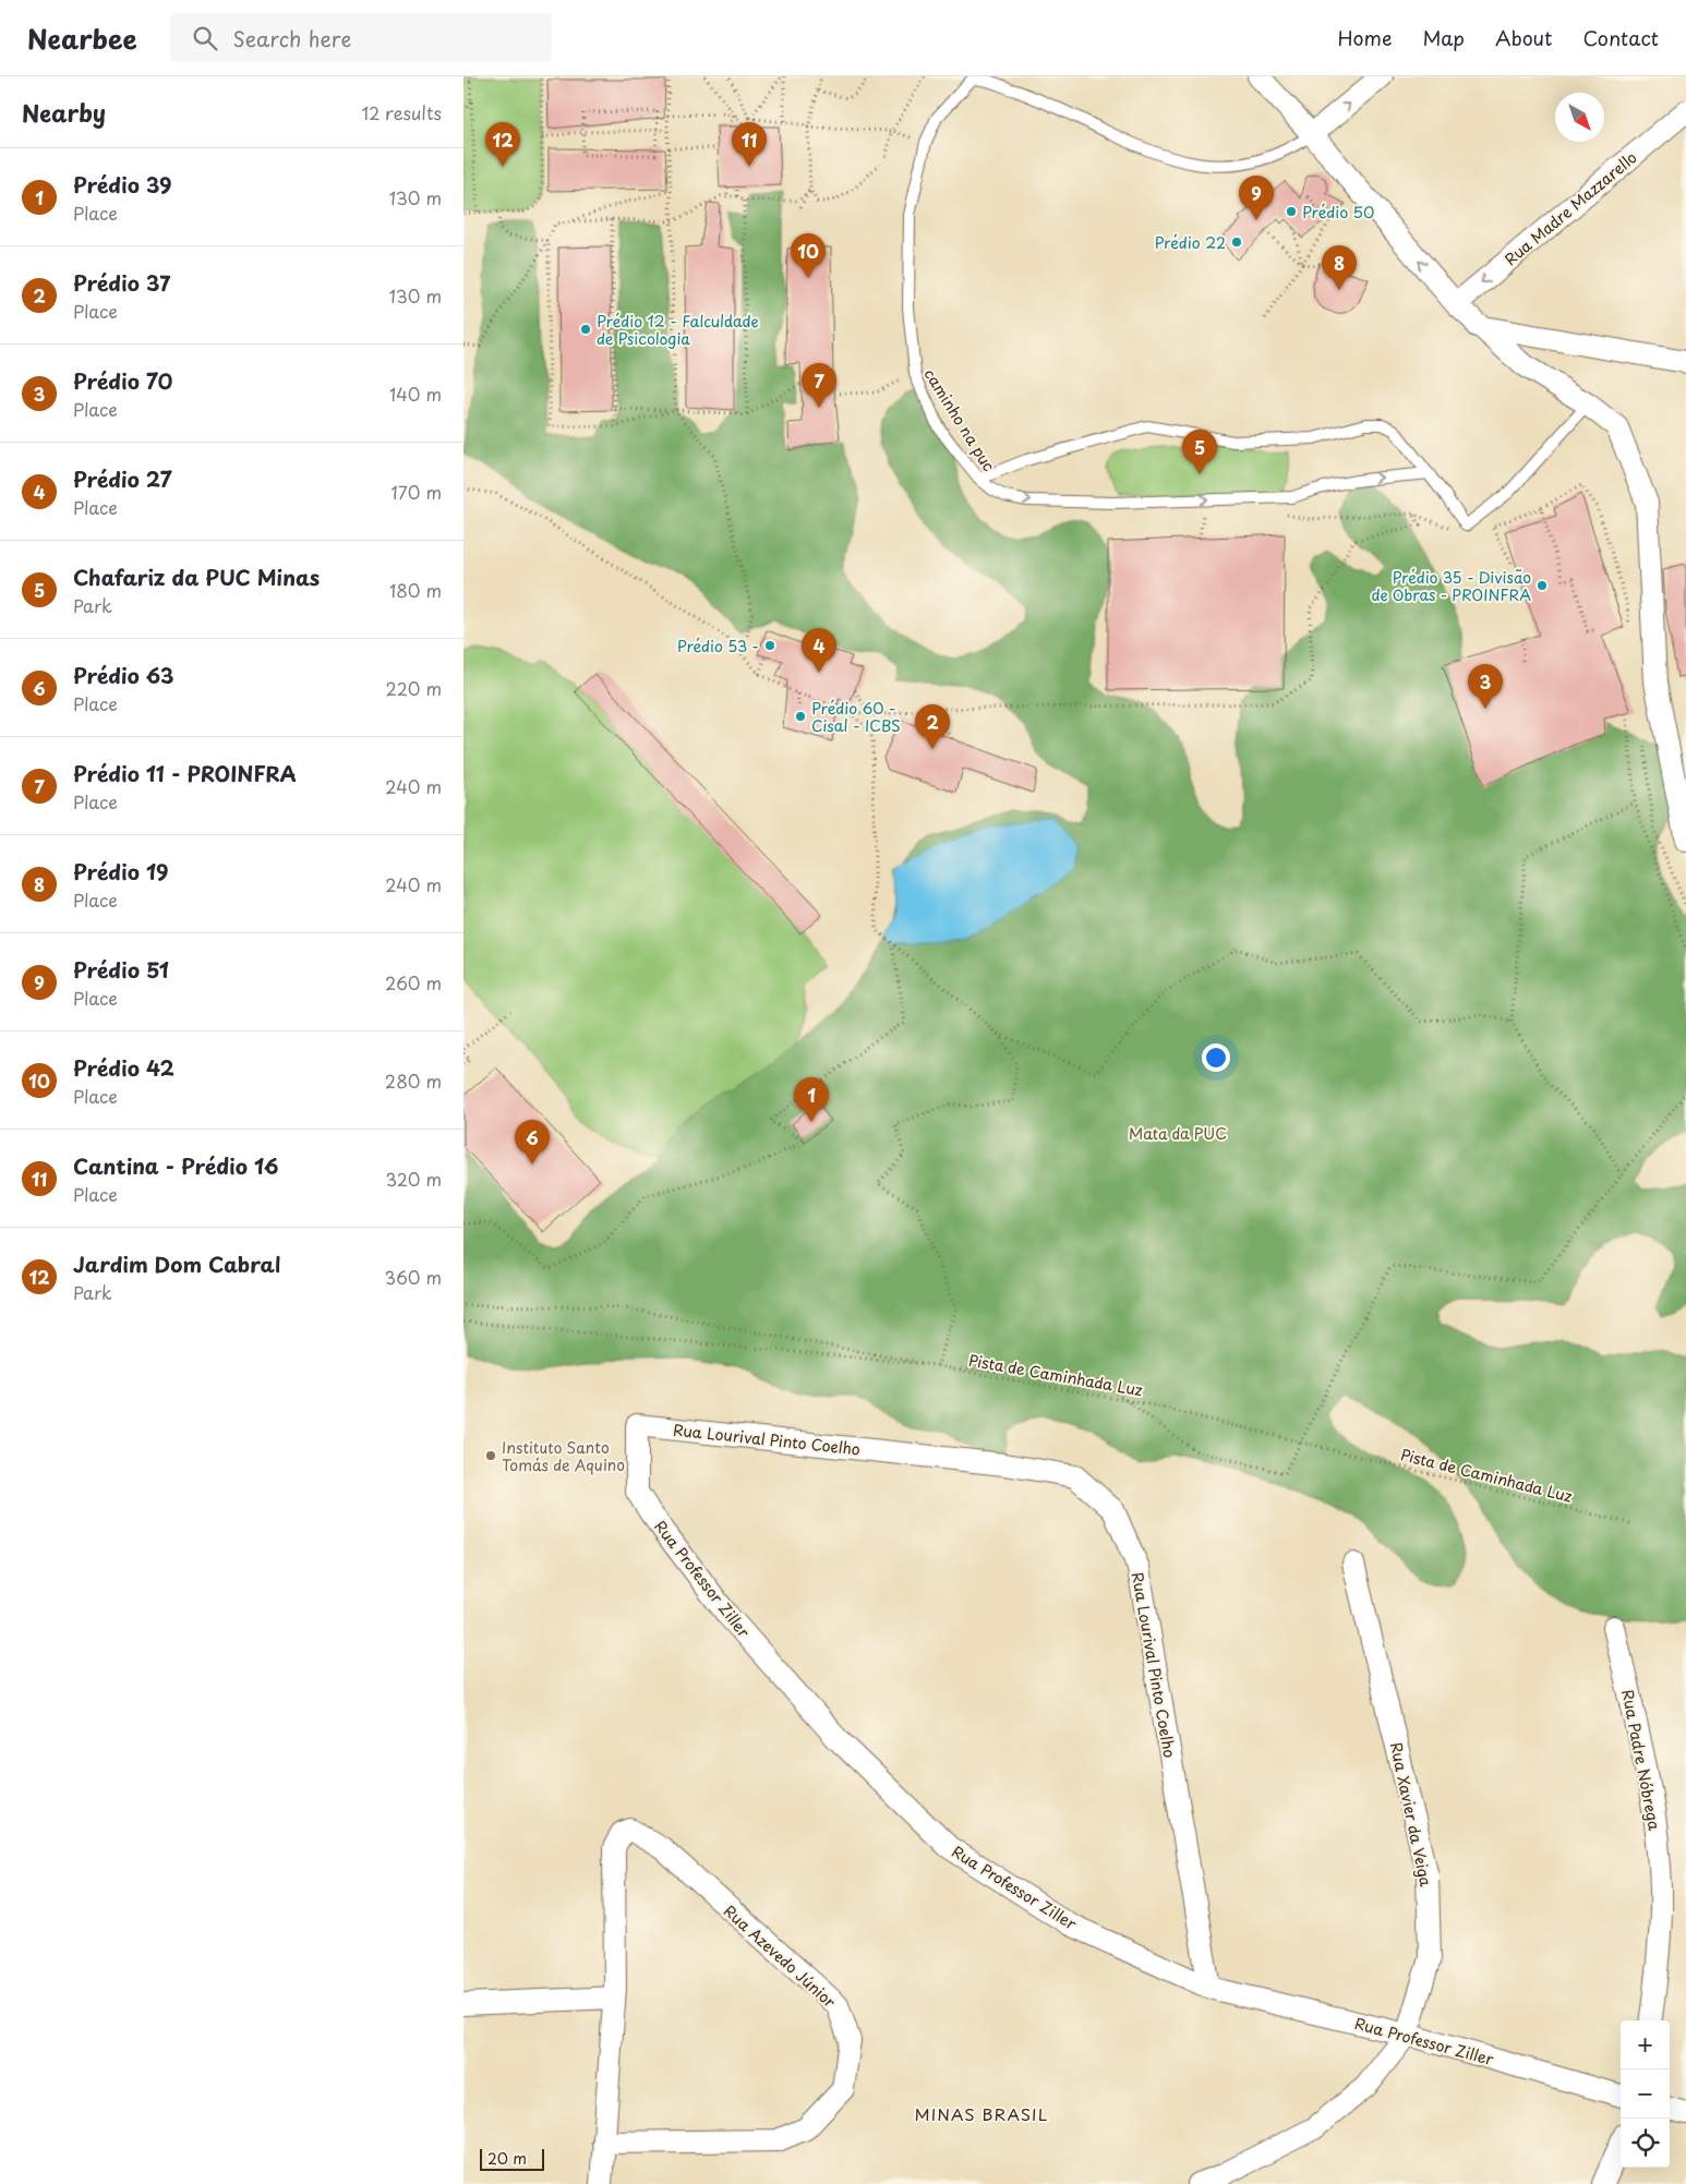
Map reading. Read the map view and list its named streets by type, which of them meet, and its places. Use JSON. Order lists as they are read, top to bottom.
{
  "streets": {
    "street": [
      "Rua Madre Mazzarello",
      "Rua Lourival Pinto Coelho",
      "Rua Professor Ziller",
      "Rua Padre Nóbrega",
      "Rua Xavier da Veiga",
      "Rua Azevedo Júnior"
    ],
    "path": ["Pista de Caminhada Luz"]
  },
  "crossings": [
    ["Rua Lourival Pinto Coelho", "Rua Professor Ziller"],
    ["Rua Professor Ziller", "Rua Xavier da Veiga"]
  ],
  "one_way": ["Rua Madre Mazzarello"],
  "districts": ["MINAS BRASIL"],
  "parks": ["Mata da PUC"],
  "places": [
    "Prédio 50",
    "Prédio 22",
    "Prédio 12 - Falculdade de Psicologia",
    "Prédio 35 - Divisão de Obras - PROINFRA",
    "Prédio 53 -",
    "Prédio 60 - Cisal - ICBS",
    "Instituto Santo Tomás de Aquino"
  ],
  "scale_bar": "20 m",
  "north": "bottom right",
  "page": {
    "header": "Nearbee",
    "search": "Search here",
    "nav": [
      "Home",
      "Map",
      "About",
      "Contact"
    ],
    "heading": ["Nearby", "12 results"],
    "pins": [
      "11",
      "12",
      "9",
      "10",
      "8",
      "7",
      "5",
      "4",
      "3",
      "2",
      "1",
      "6"
    ],
    "list": [
      {
        "mark": "1",
        "name": "Prédio 39",
        "note": "Place",
        "value": "130 m"
      },
      {
        "mark": "2",
        "name": "Prédio 37",
        "note": "Place",
        "value": "130 m"
      },
      {
        "mark": "3",
        "name": "Prédio 70",
        "note": "Place",
        "value": "140 m"
      },
      {
        "mark": "4",
        "name": "Prédio 27",
        "note": "Place",
        "value": "170 m"
      },
      {
        "mark": "5",
        "name": "Chafariz da PUC Minas",
        "note": "Park",
        "value": "180 m"
      },
      {
        "mark": "6",
        "name": "Prédio 63",
        "note": "Place",
        "value": "220 m"
      },
      {
        "mark": "7",
        "name": "Prédio 11 - PROINFRA",
        "note": "Place",
        "value": "240 m"
      },
      {
        "mark": "8",
        "name": "Prédio 19",
        "note": "Place",
        "value": "240 m"
      },
      {
        "mark": "9",
        "name": "Prédio 51",
        "note": "Place",
        "value": "260 m"
      },
      {
        "mark": "10",
        "name": "Prédio 42",
        "note": "Place",
        "value": "280 m"
      },
      {
        "mark": "11",
        "name": "Cantina - Prédio 16",
        "note": "Place",
        "value": "320 m"
      },
      {
        "mark": "12",
        "name": "Jardim Dom Cabral",
        "note": "Park",
        "value": "360 m"
      }
    ],
    "map_buttons": ["+", "−"],
    "scale": "20 m"
  }
}
